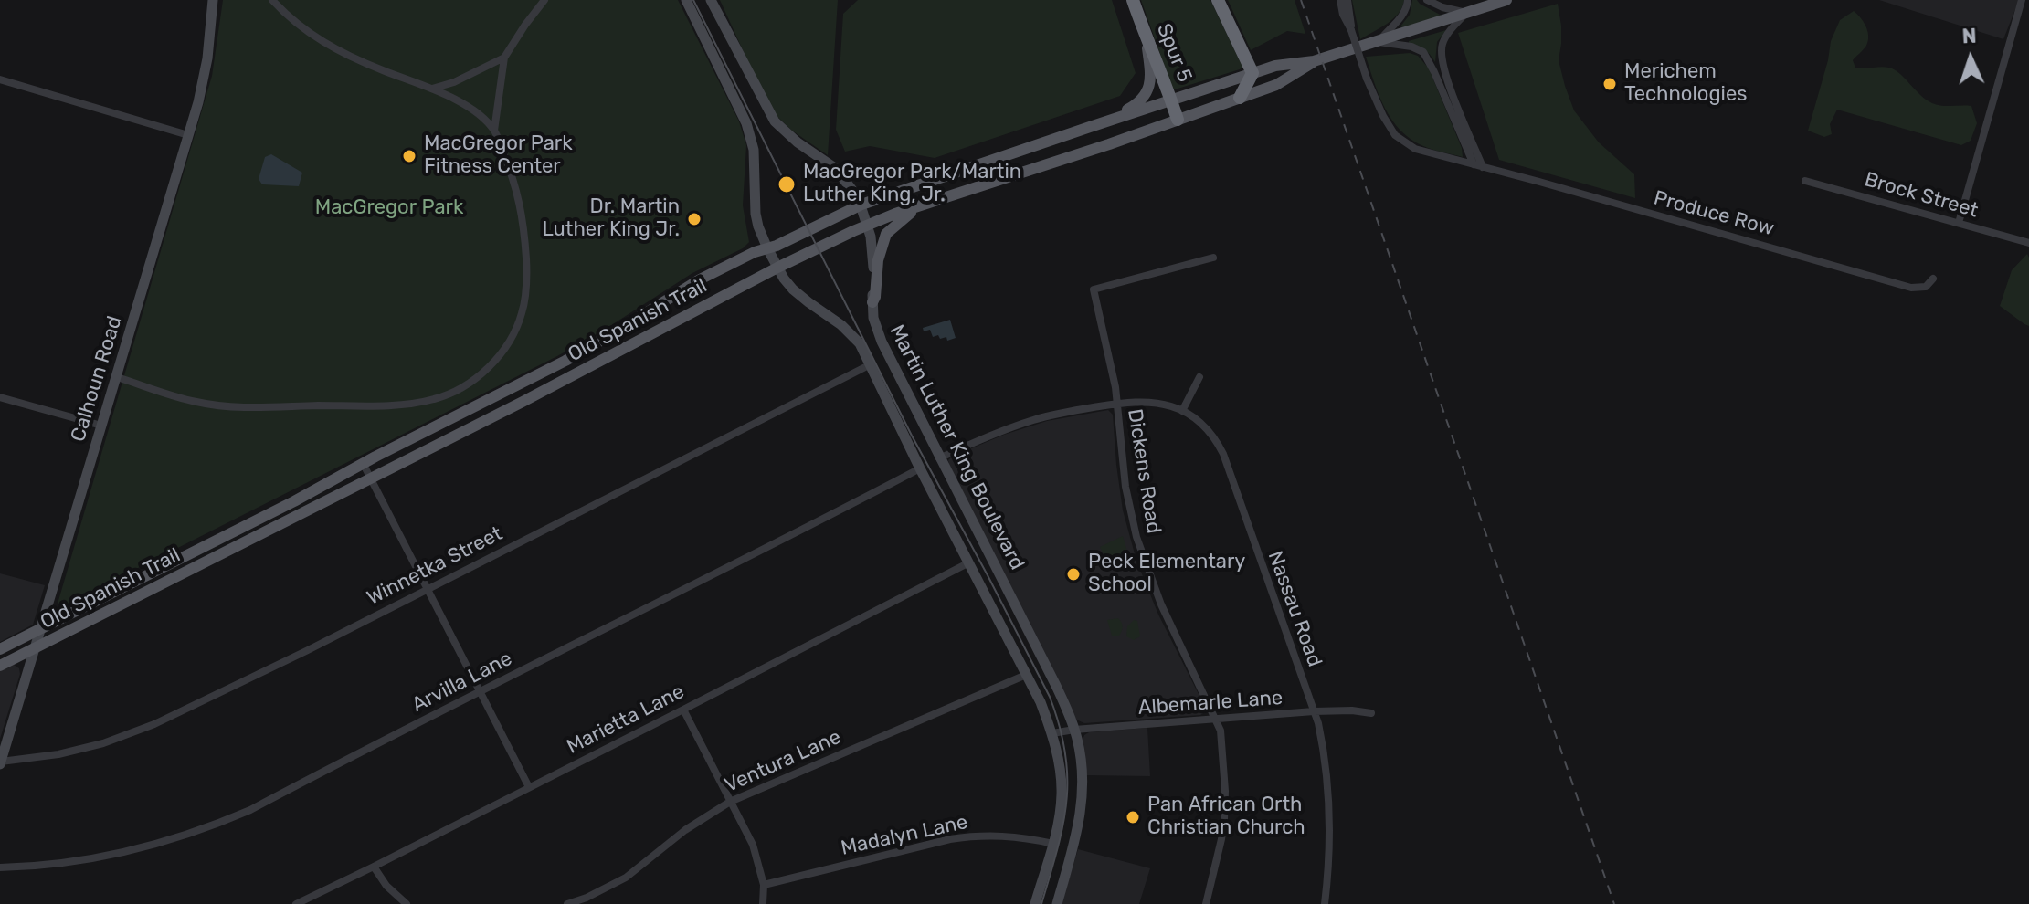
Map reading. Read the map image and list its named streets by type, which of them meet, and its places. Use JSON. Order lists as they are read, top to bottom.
{
  "streets": {
    "highway": ["Spur 5"],
    "main road": ["Old Spanish Trail", "Calhoun Road", "Martin Luther King Boulevard"],
    "street": [
      "Brock Street",
      "Produce Row",
      "Dickens Road",
      "Winnetka Street",
      "Nassau Road",
      "Arvilla Lane",
      "Albemarle Lane",
      "Marietta Lane",
      "Ventura Lane",
      "Madalyn Lane"
    ]
  },
  "crossings": [
    ["Spur 5", "Old Spanish Trail"],
    ["Old Spanish Trail", "Calhoun Road"],
    ["Old Spanish Trail", "Martin Luther King Boulevard"],
    ["Calhoun Road", "Winnetka Street"],
    ["Martin Luther King Boulevard", "Winnetka Street"],
    ["Martin Luther King Boulevard", "Arvilla Lane"],
    ["Martin Luther King Boulevard", "Albemarle Lane"],
    ["Martin Luther King Boulevard", "Marietta Lane"],
    ["Martin Luther King Boulevard", "Ventura Lane"],
    ["Martin Luther King Boulevard", "Madalyn Lane"],
    ["Dickens Road", "Nassau Road"],
    ["Dickens Road", "Albemarle Lane"],
    ["Nassau Road", "Albemarle Lane"]
  ],
  "parks": ["MacGregor Park"],
  "places": [
    "Merichem Technologies",
    "MacGregor Park Fitness Center",
    "MacGregor Park/Martin Luther King, Jr.",
    "Dr. Martin Luther King Jr.",
    "Peck Elementary School",
    "Pan African Orth Christian Church"
  ],
  "north": "top"
}
